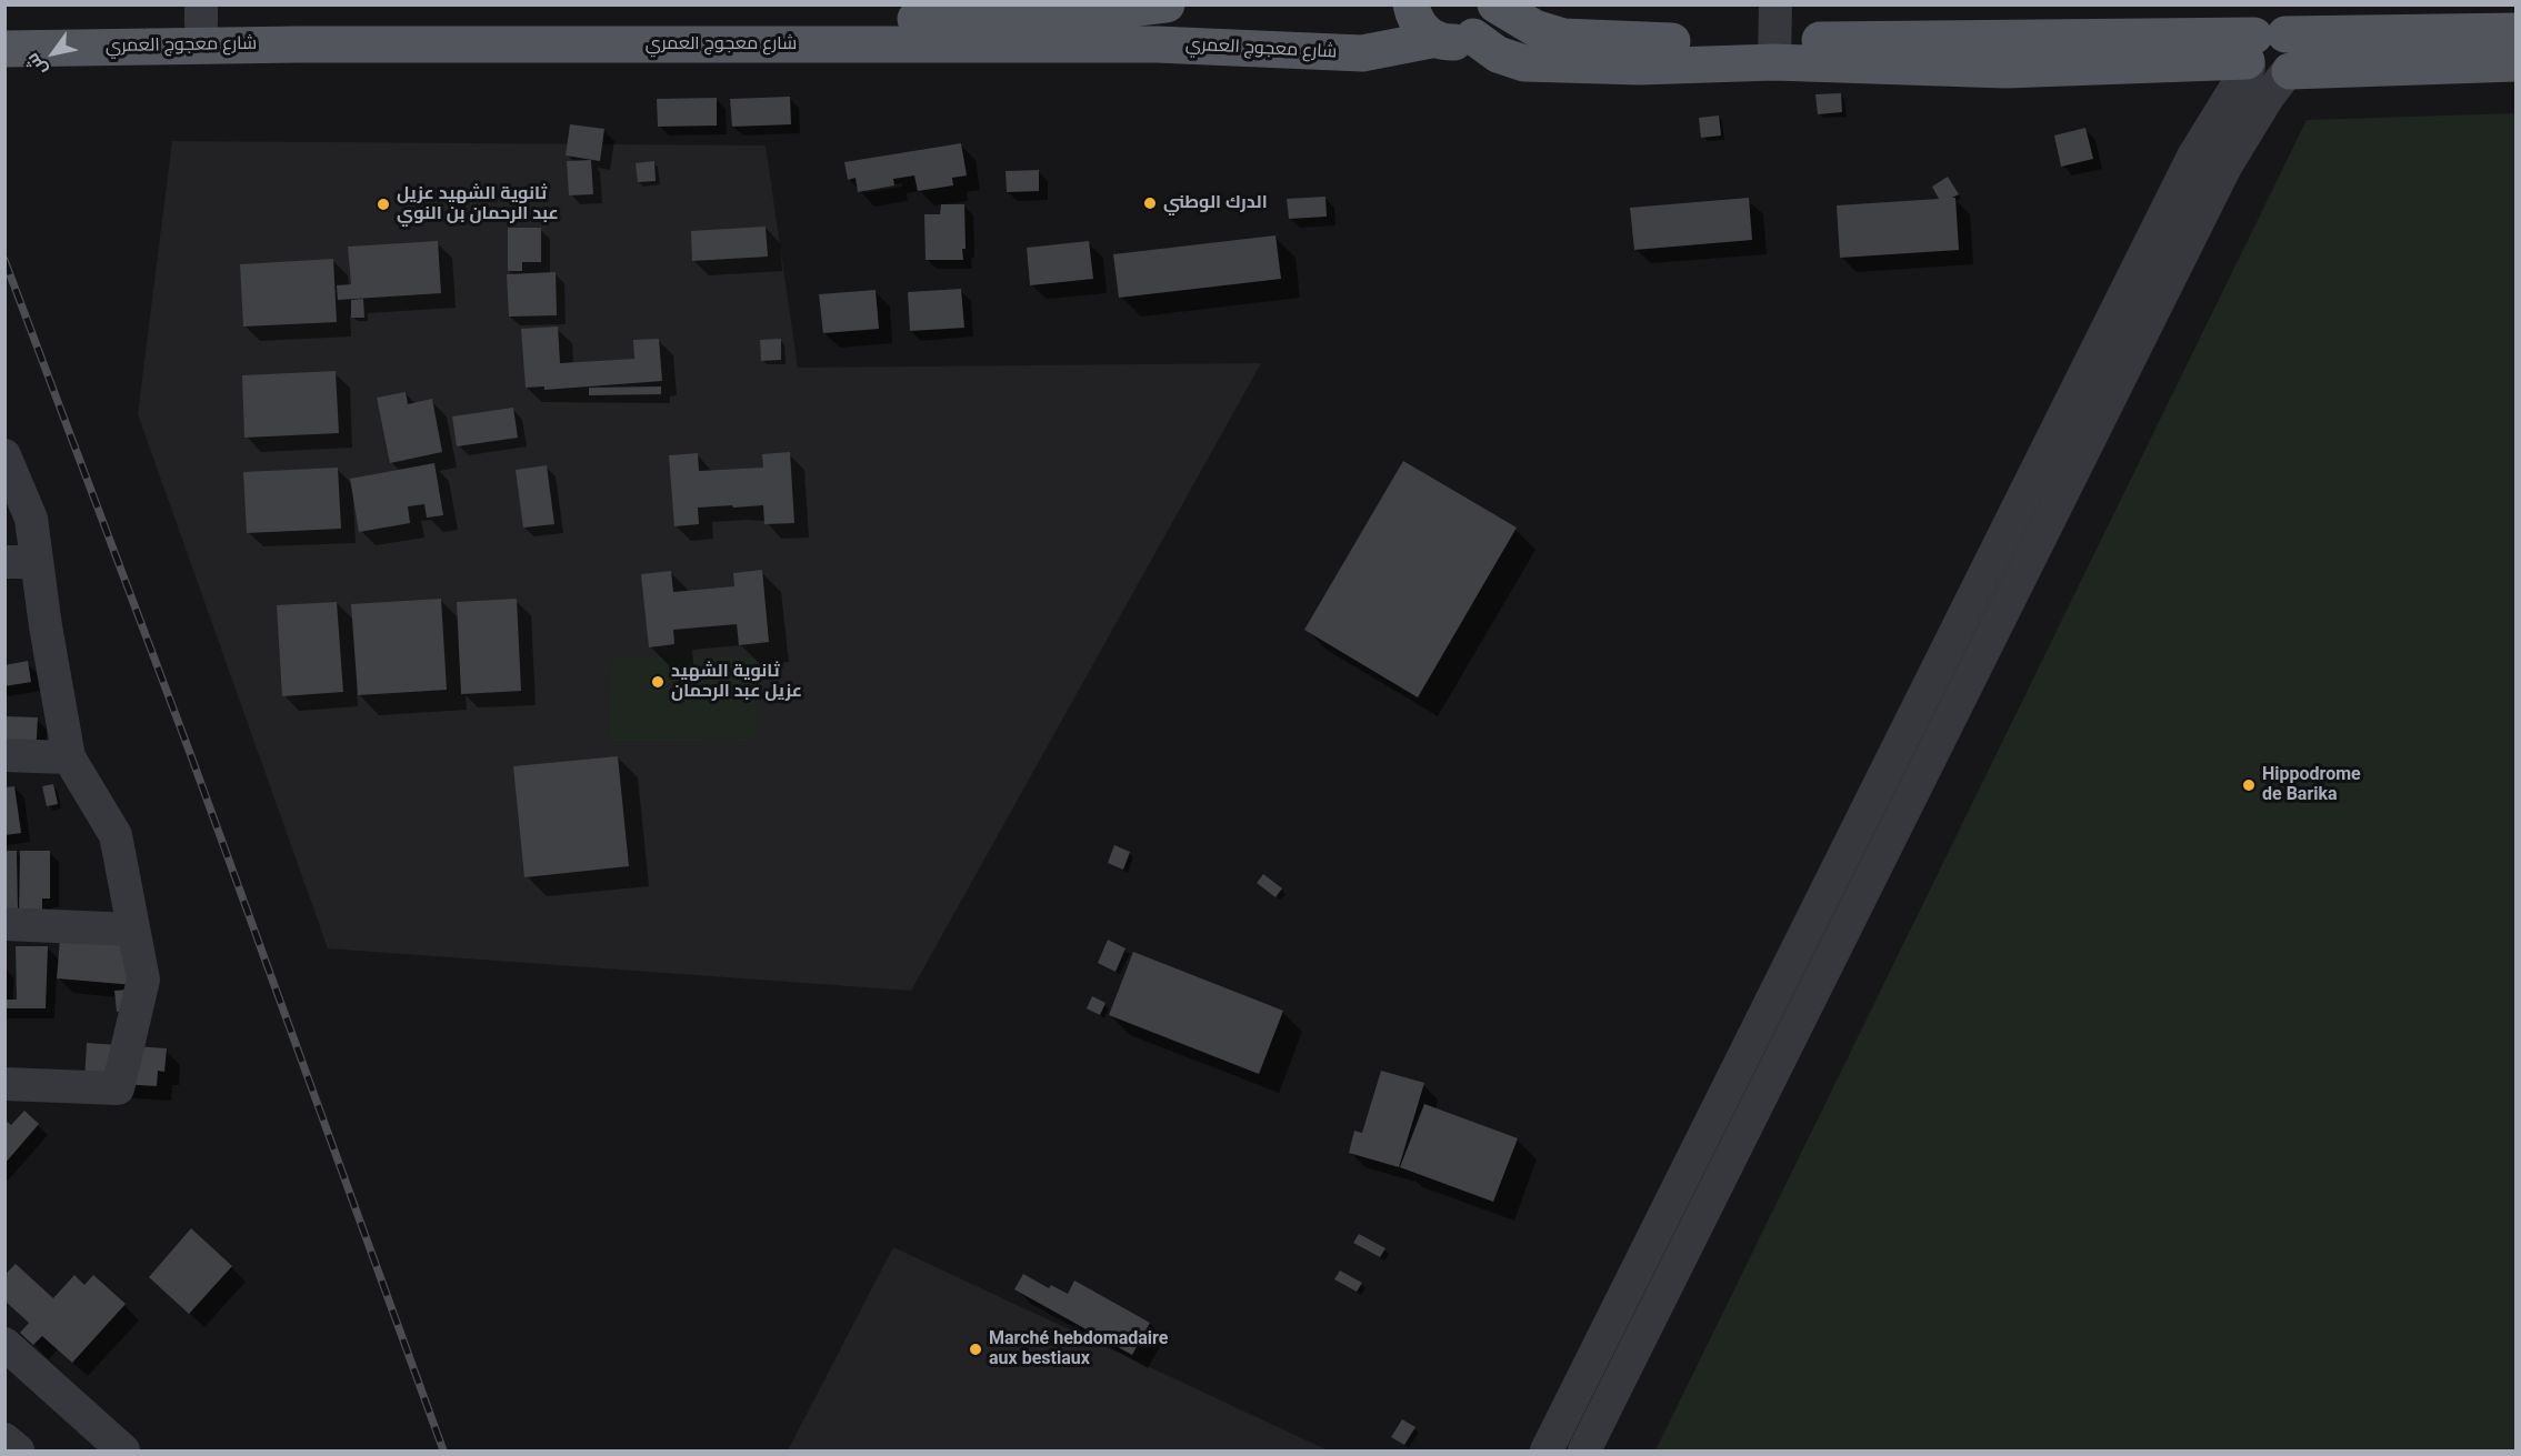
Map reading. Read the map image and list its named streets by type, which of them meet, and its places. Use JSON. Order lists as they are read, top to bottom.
{
  "streets": {
    "main road": ["شارع معجوج العمري"]
  },
  "places": [
    "الدرك الوطني",
    "ثانوية الشهيد عزيل عبد الرحمان بن النوي",
    "ثانوية الشهيد عزيل عبد الرحمان",
    "Hippodrome de Barika",
    "Marché hebdomadaire aux bestiaux"
  ],
  "north": "bottom left"
}
